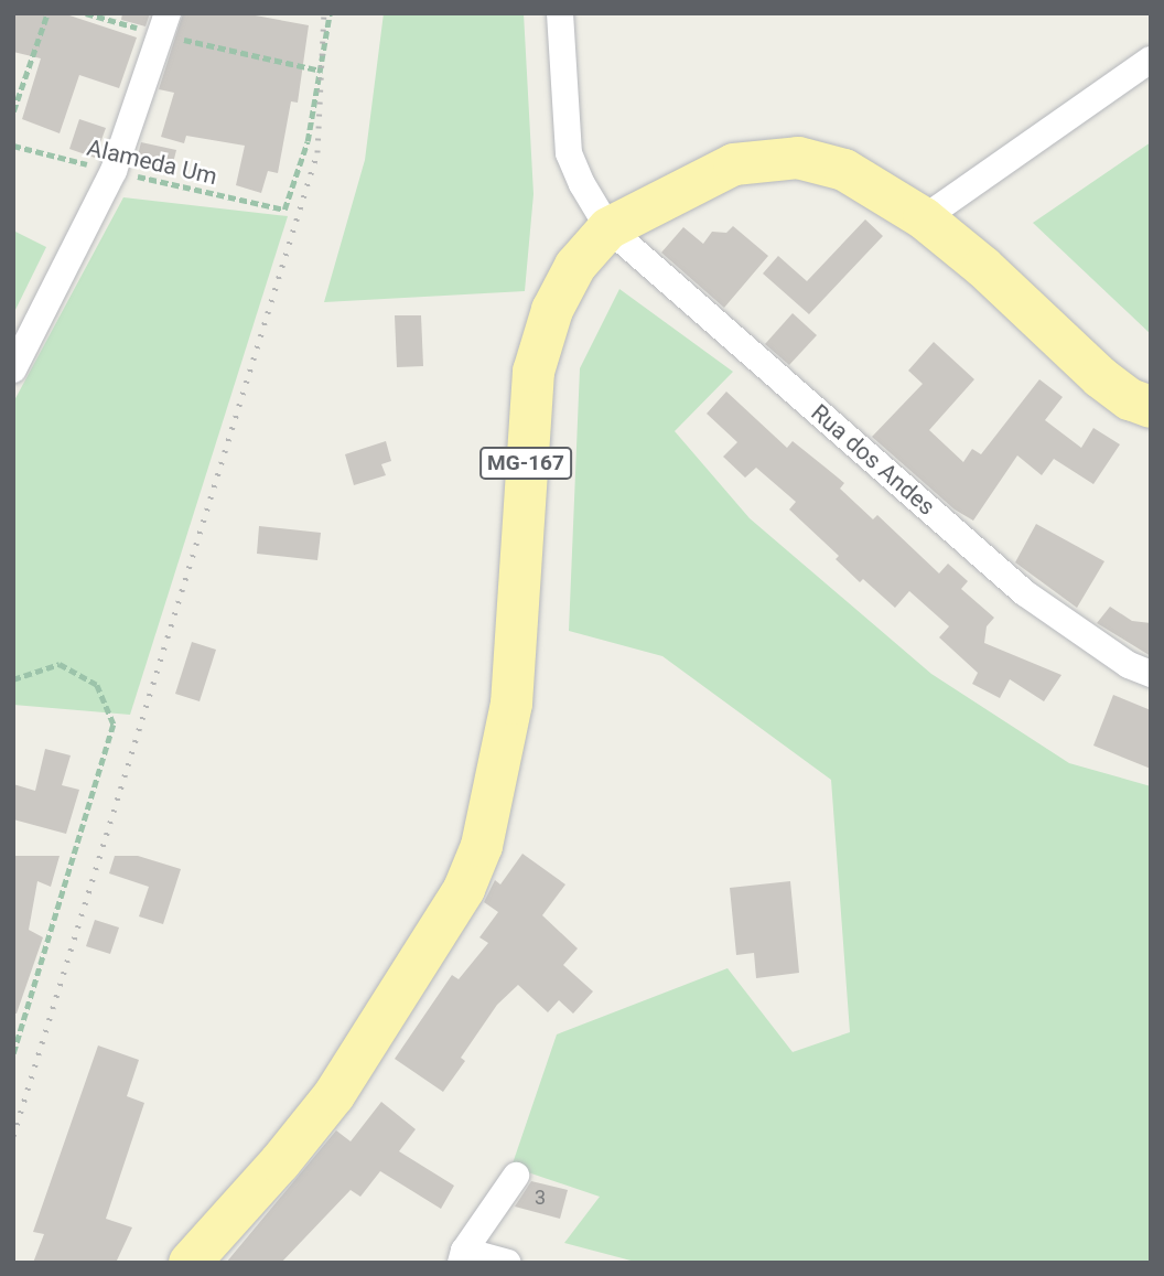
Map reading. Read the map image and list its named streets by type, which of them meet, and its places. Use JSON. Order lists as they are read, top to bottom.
{
  "streets": {
    "main road": ["MG-167"],
    "street": ["Rua dos Andes"],
    "path": ["Alameda Um"]
  },
  "crossings": [
    ["Rua dos Andes", "MG-167"]
  ],
  "house_numbers": ["3"]
}
